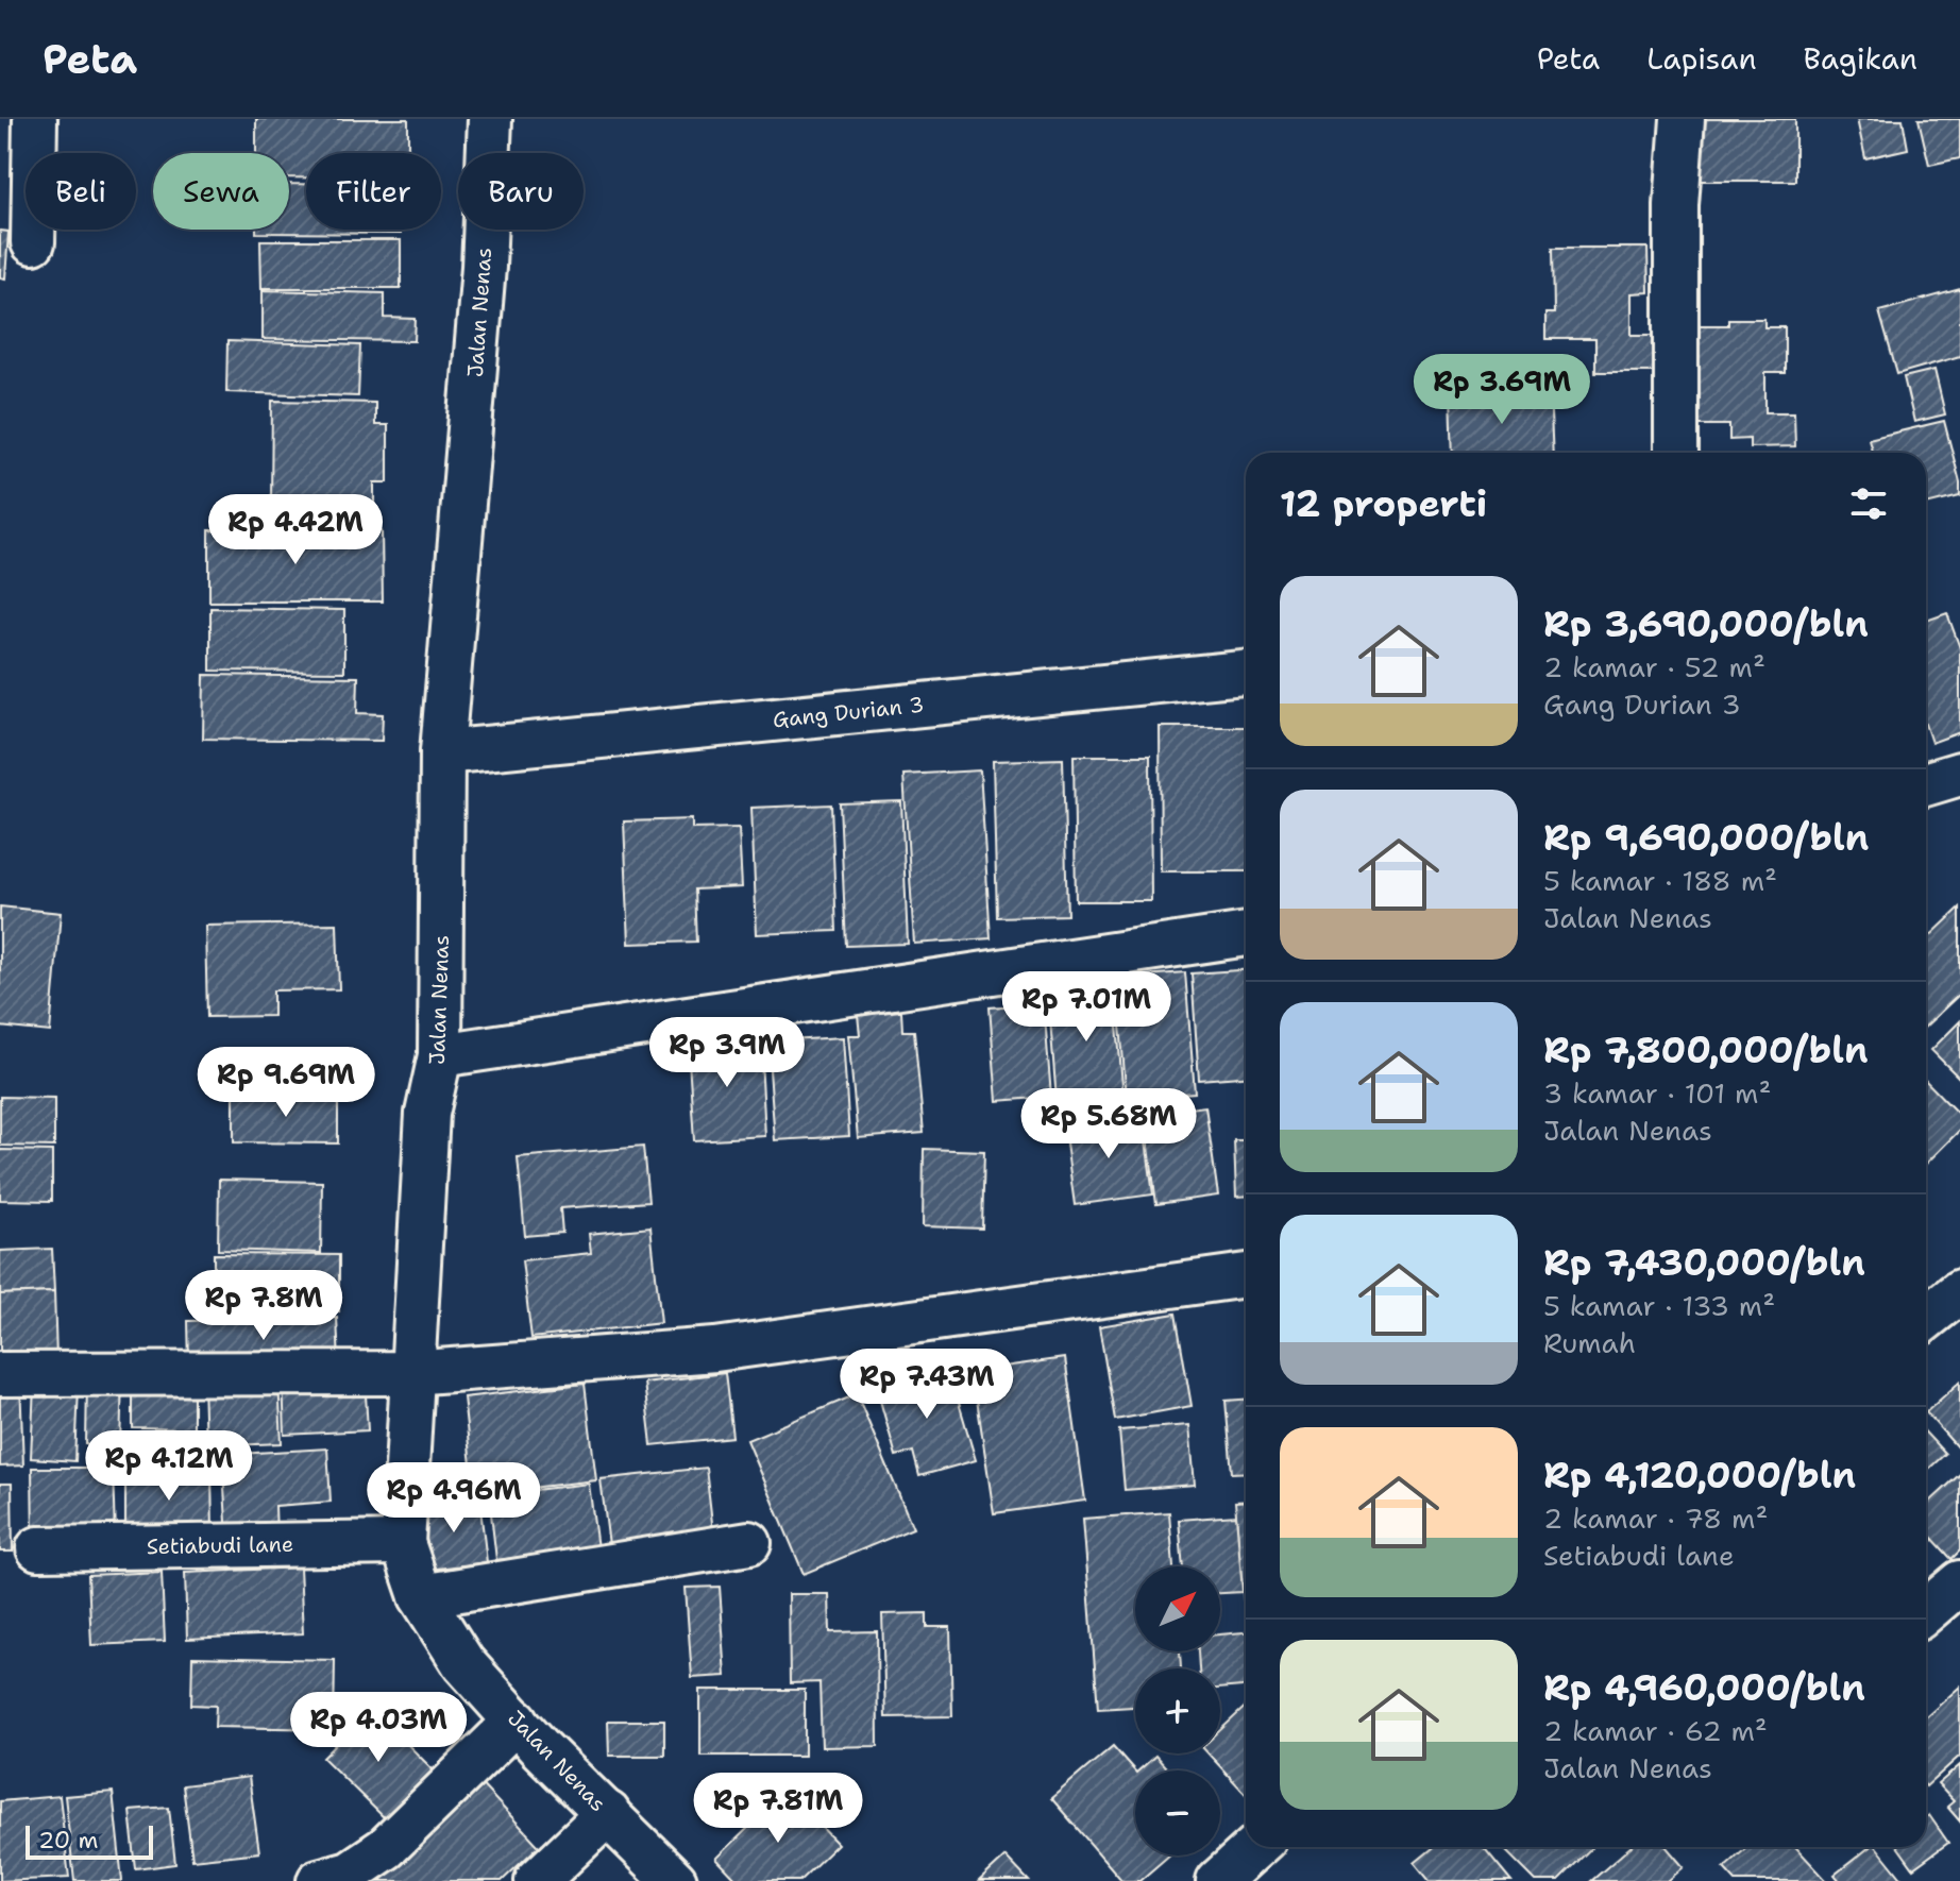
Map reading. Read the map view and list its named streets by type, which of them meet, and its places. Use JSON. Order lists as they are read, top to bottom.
{
  "streets": {
    "street": ["Jalan Nenas", "Gang Durian 3", "Setiabudi lane"]
  },
  "crossings": [
    ["Jalan Nenas", "Gang Durian 3"],
    ["Jalan Nenas", "Setiabudi lane"]
  ],
  "scale_bar": "20 m",
  "north": "top right",
  "page": {
    "header": "Peta",
    "nav": ["Peta", "Lapisan", "Bagikan"],
    "chip": [
      "Beli",
      "Sewa",
      "Filter",
      "Baru"
    ],
    "price": [
      "Rp 3.69M",
      "Rp 4.42M",
      "Rp 7.01M",
      "Rp 3.9M",
      "Rp 9.69M",
      "Rp 5.68M",
      "Rp 7.8M",
      "Rp 7.43M",
      "Rp 4.12M",
      "Rp 4.96M",
      "Rp 4.03M",
      "Rp 7.81M"
    ],
    "heading": "12 properti",
    "list": [
      {
        "name": "Rp 3,690,000/bln",
        "note": "2 kamar · 52 m² · Gang Durian 3"
      },
      {
        "name": "Rp 9,690,000/bln",
        "note": "5 kamar · 188 m² · Jalan Nenas"
      },
      {
        "name": "Rp 7,800,000/bln",
        "note": "3 kamar · 101 m² · Jalan Nenas"
      },
      {
        "name": "Rp 7,430,000/bln",
        "note": "5 kamar · 133 m² · Rumah"
      },
      {
        "name": "Rp 4,120,000/bln",
        "note": "2 kamar · 78 m² · Setiabudi lane"
      },
      {
        "name": "Rp 4,960,000/bln",
        "note": "2 kamar · 62 m² · Jalan Nenas"
      }
    ],
    "map_buttons": ["+", "−"],
    "scale": "20 m"
  }
}
